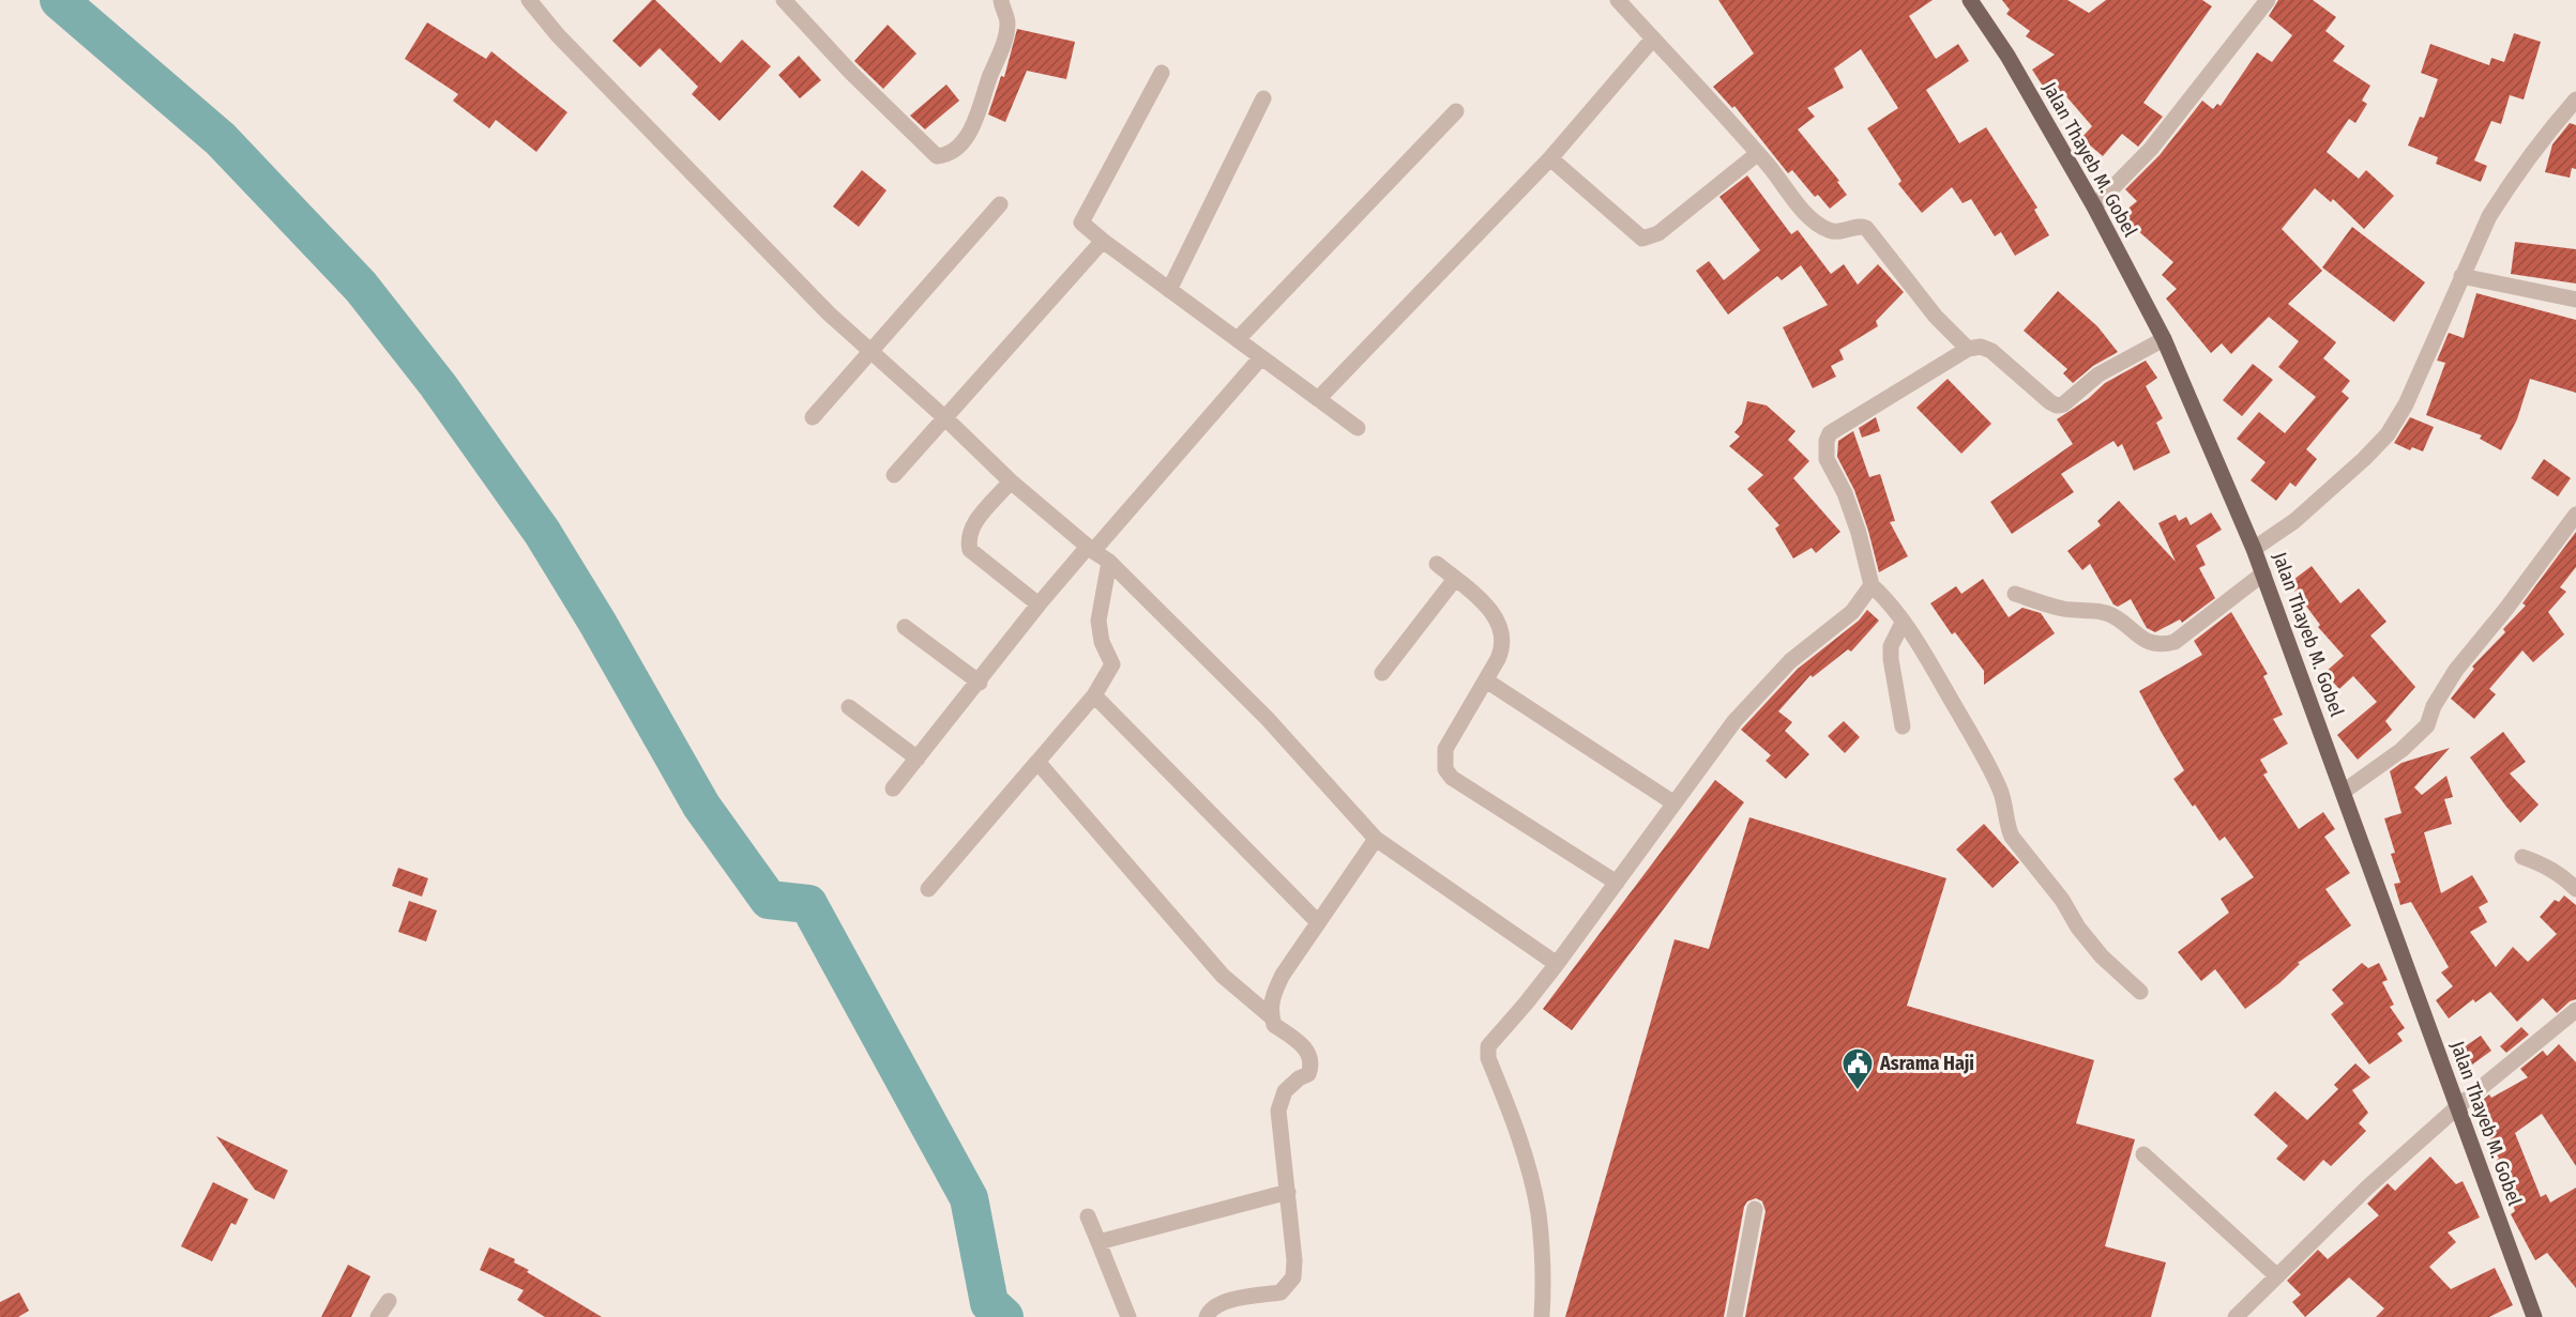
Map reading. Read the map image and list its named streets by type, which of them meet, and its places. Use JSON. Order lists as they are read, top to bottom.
{
  "streets": {
    "main road": ["Jalan Thayeb M. Gobel"]
  },
  "places": {
    "public building": ["Asrama Haji"]
  }
}
